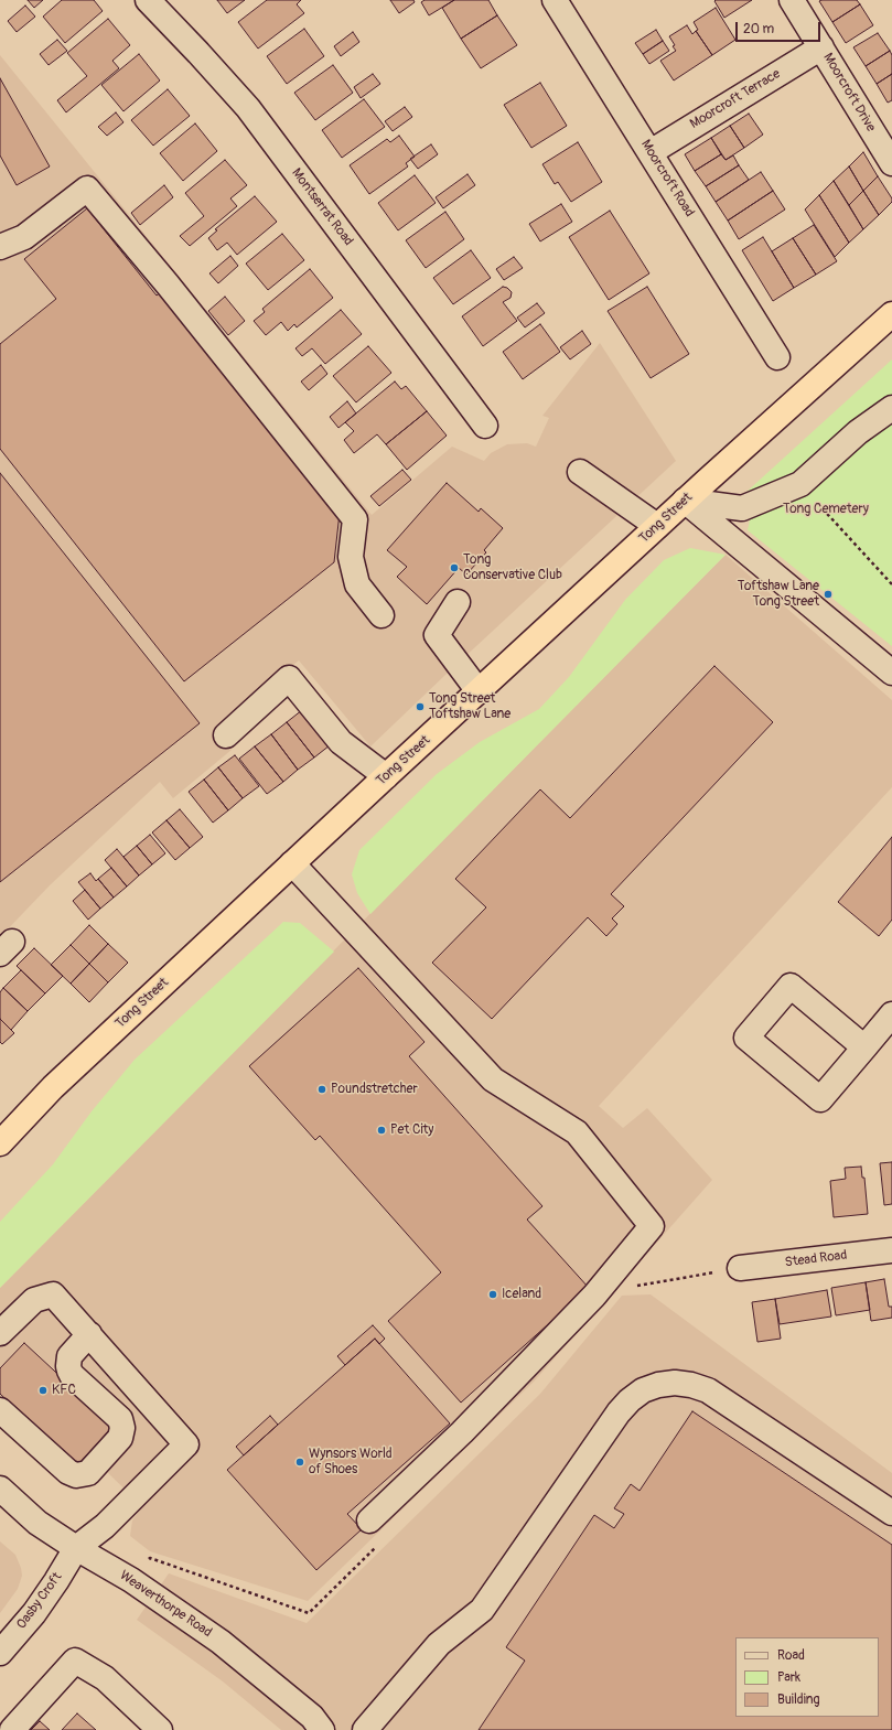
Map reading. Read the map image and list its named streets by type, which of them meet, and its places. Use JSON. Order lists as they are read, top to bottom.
{
  "streets": {
    "highway": ["Tong Street"],
    "street": [
      "Moorcroft Drive",
      "Moorcroft Terrace",
      "Moorcroft Road",
      "Montserrat Road",
      "Stead Road",
      "Oasby Croft",
      "Weaverthorpe Road"
    ]
  },
  "crossings": [
    ["Moorcroft Drive", "Moorcroft Terrace"],
    ["Moorcroft Terrace", "Moorcroft Road"],
    ["Oasby Croft", "Weaverthorpe Road"]
  ],
  "parks": ["Tong Cemetery"],
  "places": [
    "Tong Conservative Club",
    "Toftshaw Lane Tong Street",
    "Tong Street Toftshaw Lane",
    "Poundstretcher",
    "Pet City",
    "Iceland",
    "KFC",
    "Wynsors World of Shoes"
  ],
  "legend": ["Road", "Park", "Building"],
  "scale_bar": "20 m"
}
